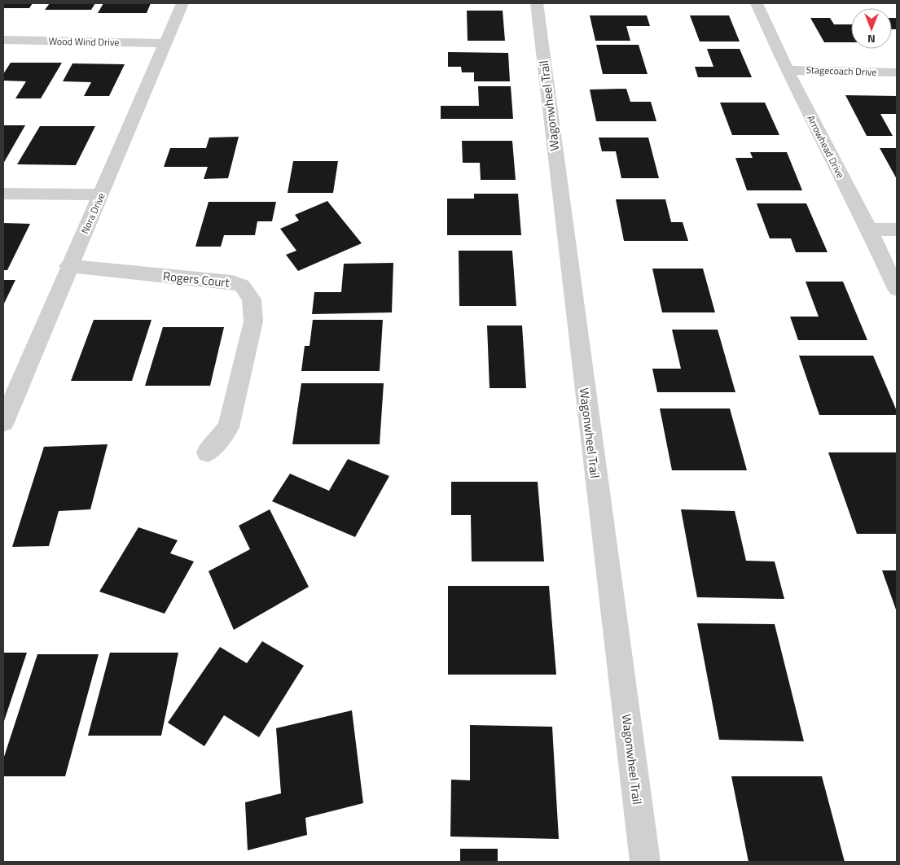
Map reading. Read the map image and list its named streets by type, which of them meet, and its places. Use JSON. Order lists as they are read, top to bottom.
{
  "streets": {
    "street": [
      "Wood Wind Drive",
      "Stagecoach Drive",
      "Wagonwheel Trail",
      "Arrowhead Drive",
      "Nora Drive",
      "Rogers Court"
    ]
  },
  "crossings": [
    ["Wood Wind Drive", "Nora Drive"],
    ["Stagecoach Drive", "Arrowhead Drive"],
    ["Nora Drive", "Rogers Court"]
  ],
  "north": "bottom"
}
